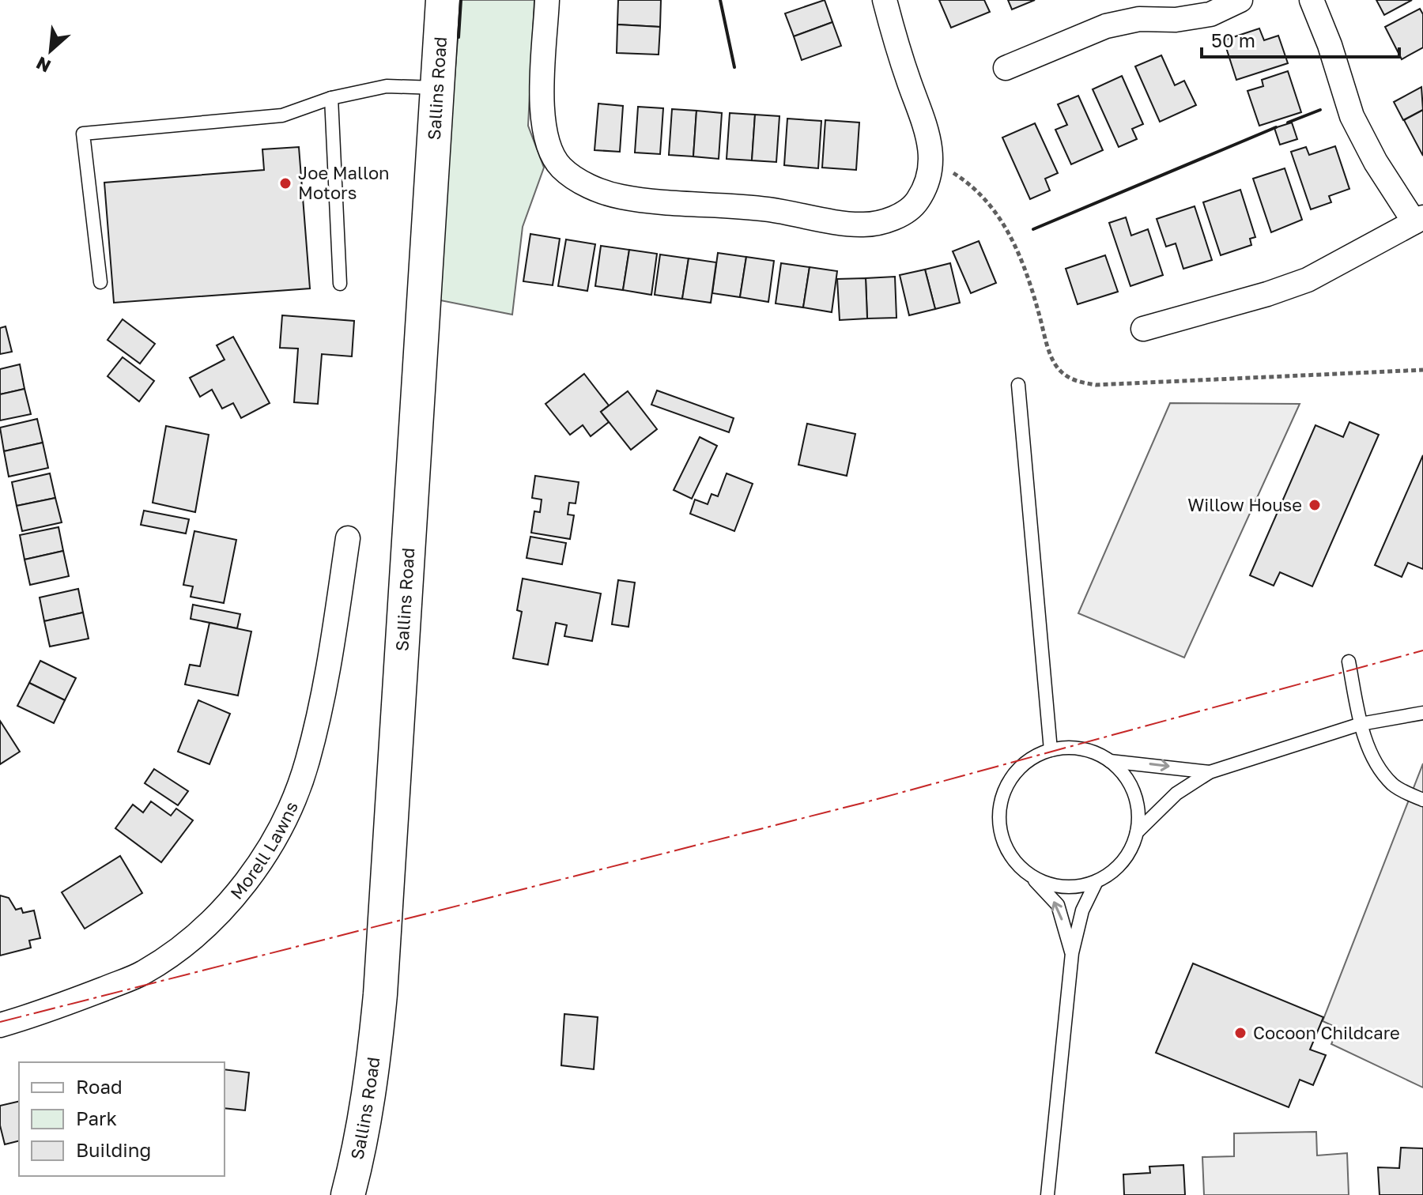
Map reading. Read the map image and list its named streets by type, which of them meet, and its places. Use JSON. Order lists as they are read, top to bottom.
{
  "streets": {
    "main road": ["Sallins Road"],
    "street": ["Morell Lawns"]
  },
  "places": ["Joe Mallon Motors", "Willow House", "Cocoon Childcare"],
  "legend": ["Road", "Park", "Building"],
  "scale_bar": "50 m",
  "north": "bottom left"
}
